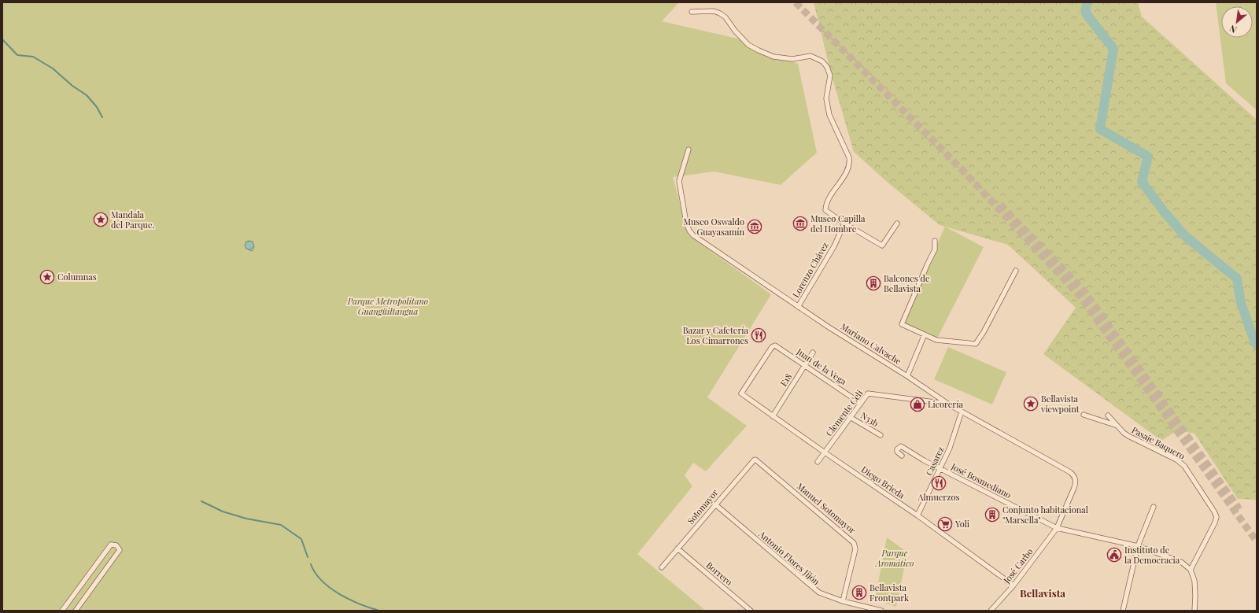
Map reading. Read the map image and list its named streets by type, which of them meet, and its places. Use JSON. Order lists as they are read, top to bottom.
{
  "streets": {
    "street": [
      "Lorenzo Chávez",
      "Mariano Calvache",
      "Juan de la Vega",
      "E18",
      "Clemente Celi",
      "N33b",
      "Pasaje Baquero",
      "Casarez",
      "José Bosmediano",
      "Diego Brieda",
      "Sotomayor",
      "Manuel Sotomayor",
      "Antonio Flores Jijón",
      "José Carbo",
      "Borrero"
    ]
  },
  "crossings": [
    ["Lorenzo Chávez", "Mariano Calvache"],
    ["Mariano Calvache", "Clemente Celi"],
    ["Mariano Calvache", "Casarez"],
    ["Mariano Calvache", "José Bosmediano"],
    ["Mariano Calvache", "José Carbo"],
    ["Juan de la Vega", "E18"],
    ["Juan de la Vega", "Clemente Celi"],
    ["Juan de la Vega", "Diego Brieda"],
    ["E18", "Diego Brieda"],
    ["Clemente Celi", "N33b"],
    ["Clemente Celi", "Diego Brieda"],
    ["Pasaje Baquero", "José Bosmediano"],
    ["Casarez", "José Bosmediano"],
    ["Casarez", "Diego Brieda"],
    ["José Bosmediano", "José Carbo"],
    ["Diego Brieda", "José Carbo"],
    ["Sotomayor", "Manuel Sotomayor"],
    ["Sotomayor", "Antonio Flores Jijón"],
    ["Sotomayor", "Borrero"],
    ["Manuel Sotomayor", "Antonio Flores Jijón"]
  ],
  "districts": ["Bellavista"],
  "parks": ["Parque Metropolitano Guangüiltangua", "Parque Aromático"],
  "places": {
    "place": ["Mandala del Parque.", "Columnas", "Bellavista viewpoint"],
    "museum": ["Museo Capilla del Hombre", "Museo Oswaldo Guayasamín"],
    "building": ["Balcones de Bellavista", "Conjunto habitacional \"Marsella\"", "Bellavista Frontpark"],
    "restaurant": ["Bazar y Cafetería Los Cimarrones", "Almuerzos"],
    "shop": ["Licorería"],
    "supermarket": ["Yoli"],
    "public building": ["Instituto de la Democracia"]
  },
  "north": "bottom left"
}
